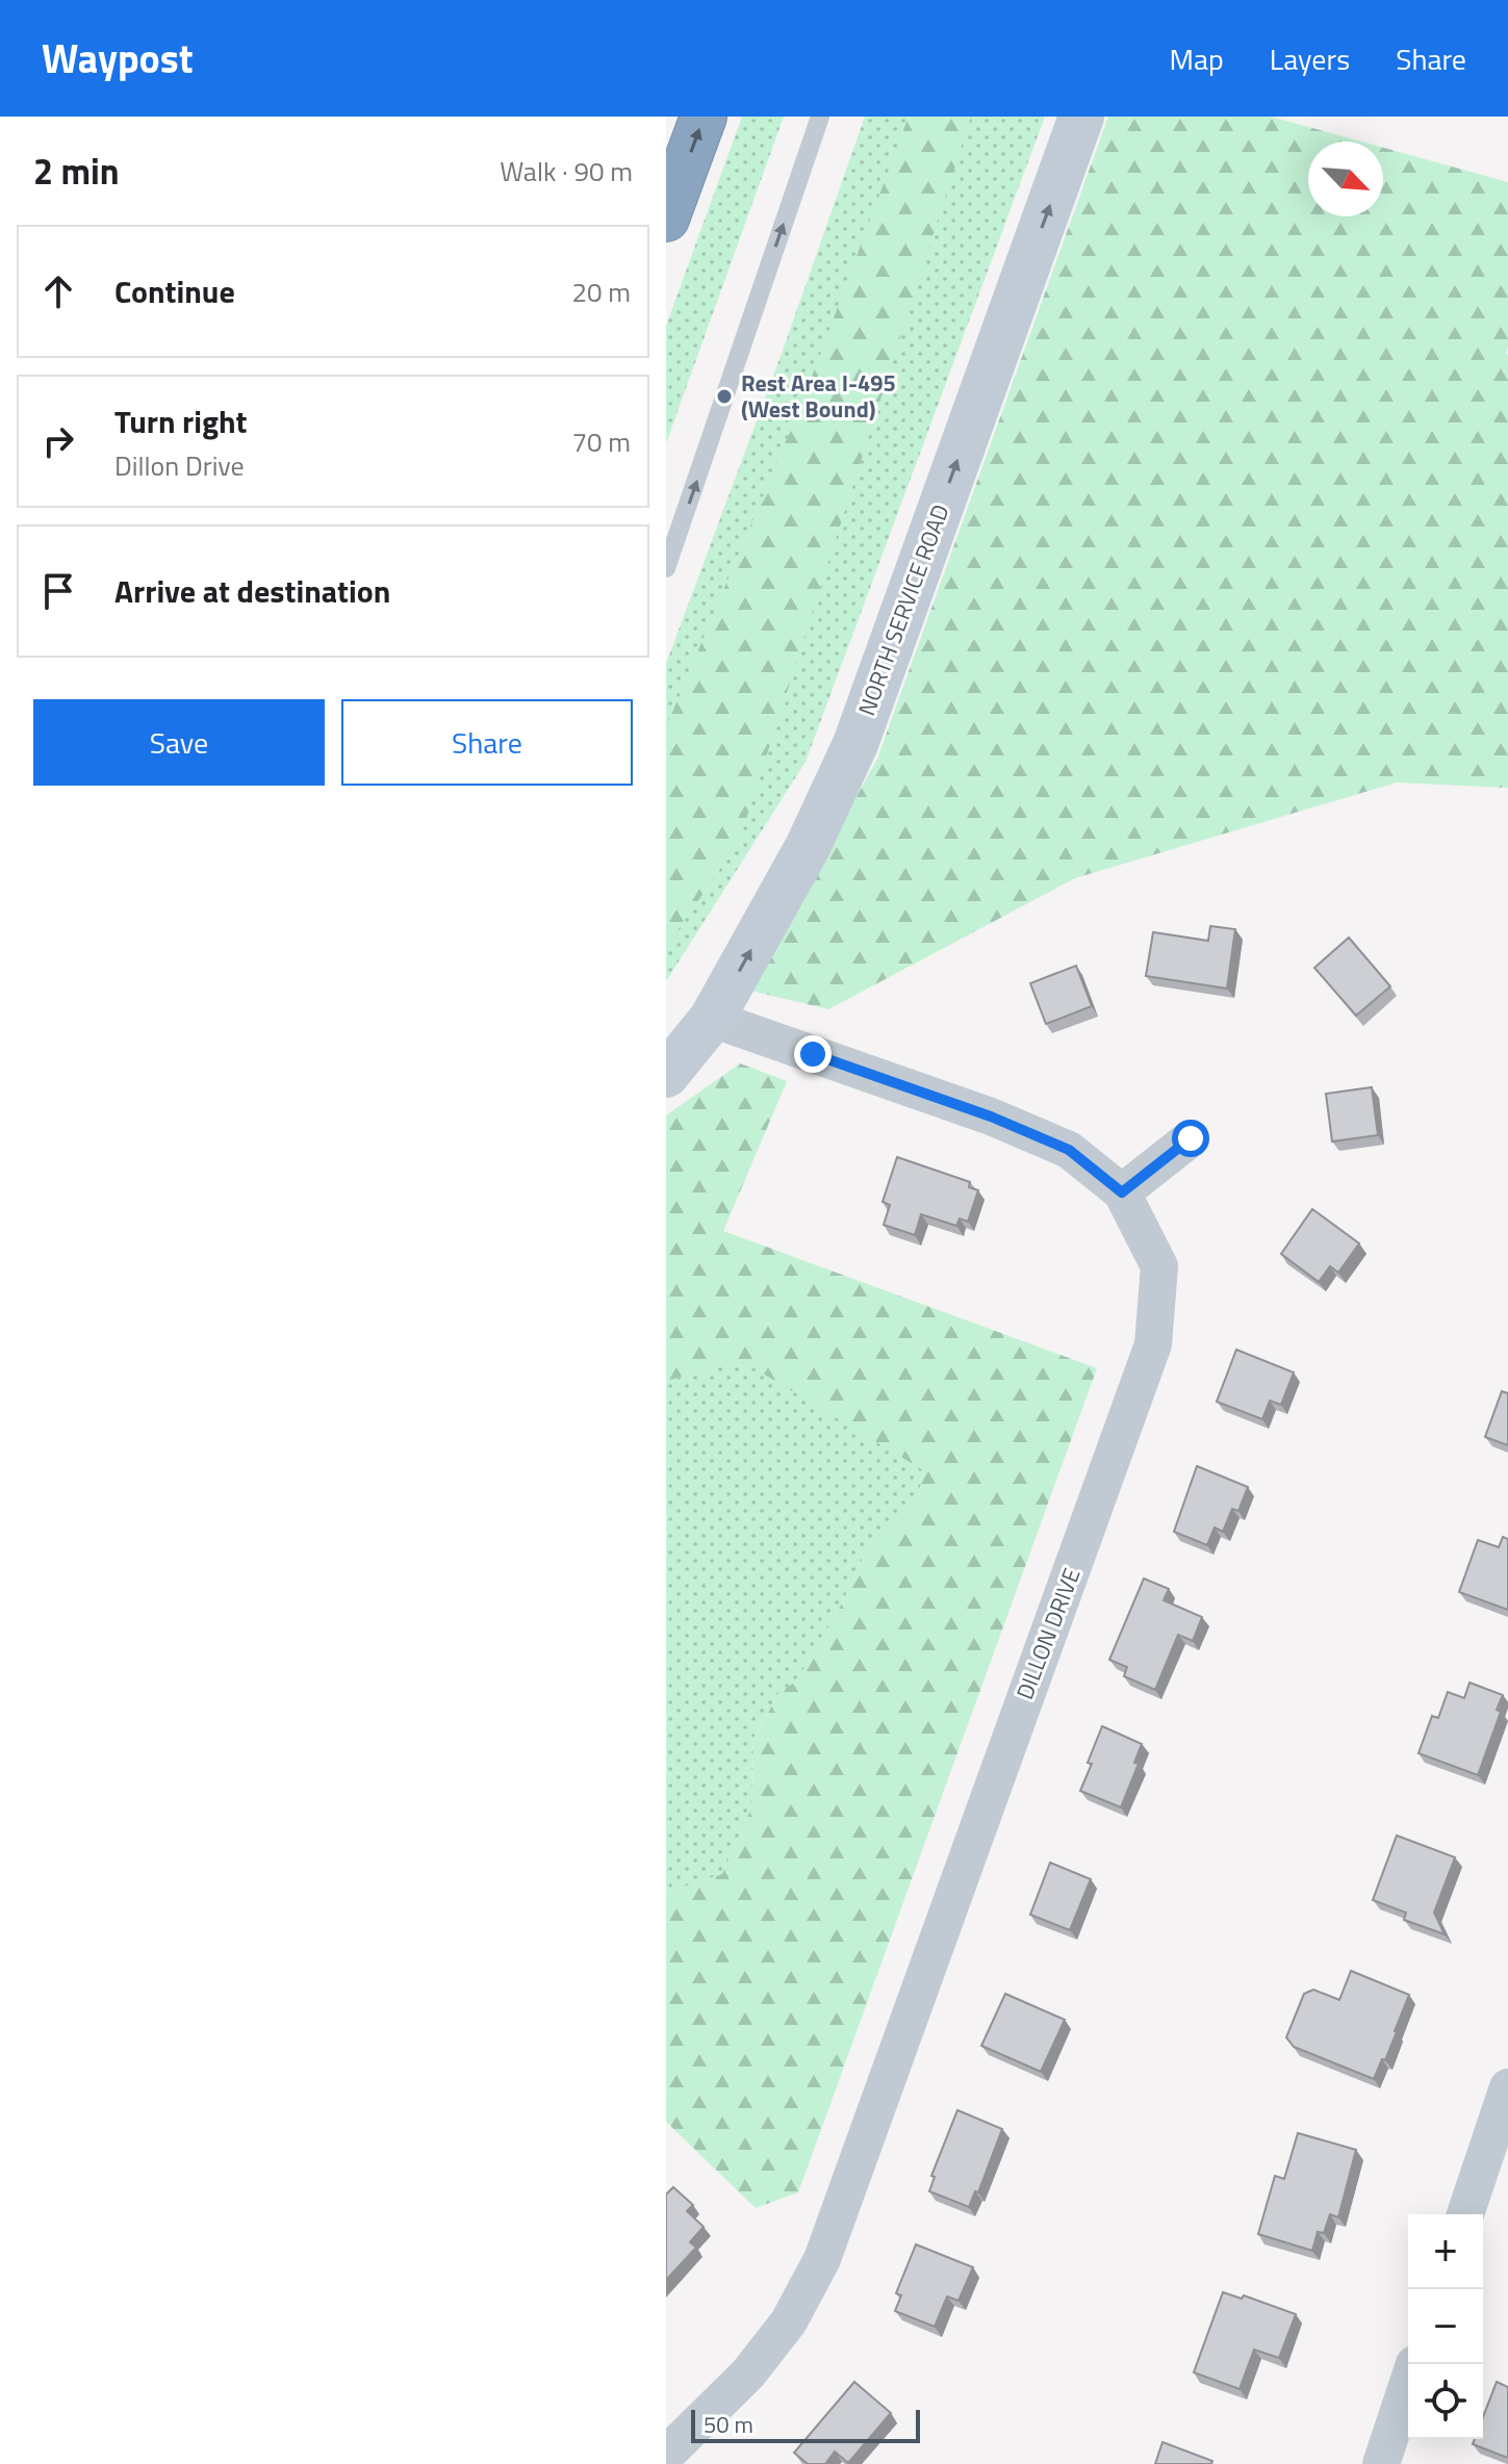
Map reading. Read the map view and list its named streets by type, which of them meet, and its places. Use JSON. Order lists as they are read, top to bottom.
{
  "streets": {
    "main road": ["NORTH SERVICE ROAD"],
    "street": ["DILLON DRIVE"]
  },
  "crossings": [
    ["NORTH SERVICE ROAD", "DILLON DRIVE"]
  ],
  "one_way": ["NORTH SERVICE ROAD"],
  "places": ["Rest Area I-495 (West Bound)"],
  "scale_bar": "50 m",
  "north": "bottom right",
  "page": {
    "header": "Waypost",
    "nav": ["Map", "Layers", "Share"],
    "heading": ["2 min", "Walk · 90 m"],
    "list": [
      ["Continue", "20 m"],
      ["Turn right", "Dillon Drive", "70 m"],
      "Arrive at destination"
    ],
    "buttons": ["Save", "Share"],
    "map_buttons": ["+", "−"],
    "scale": "50 m"
  }
}
